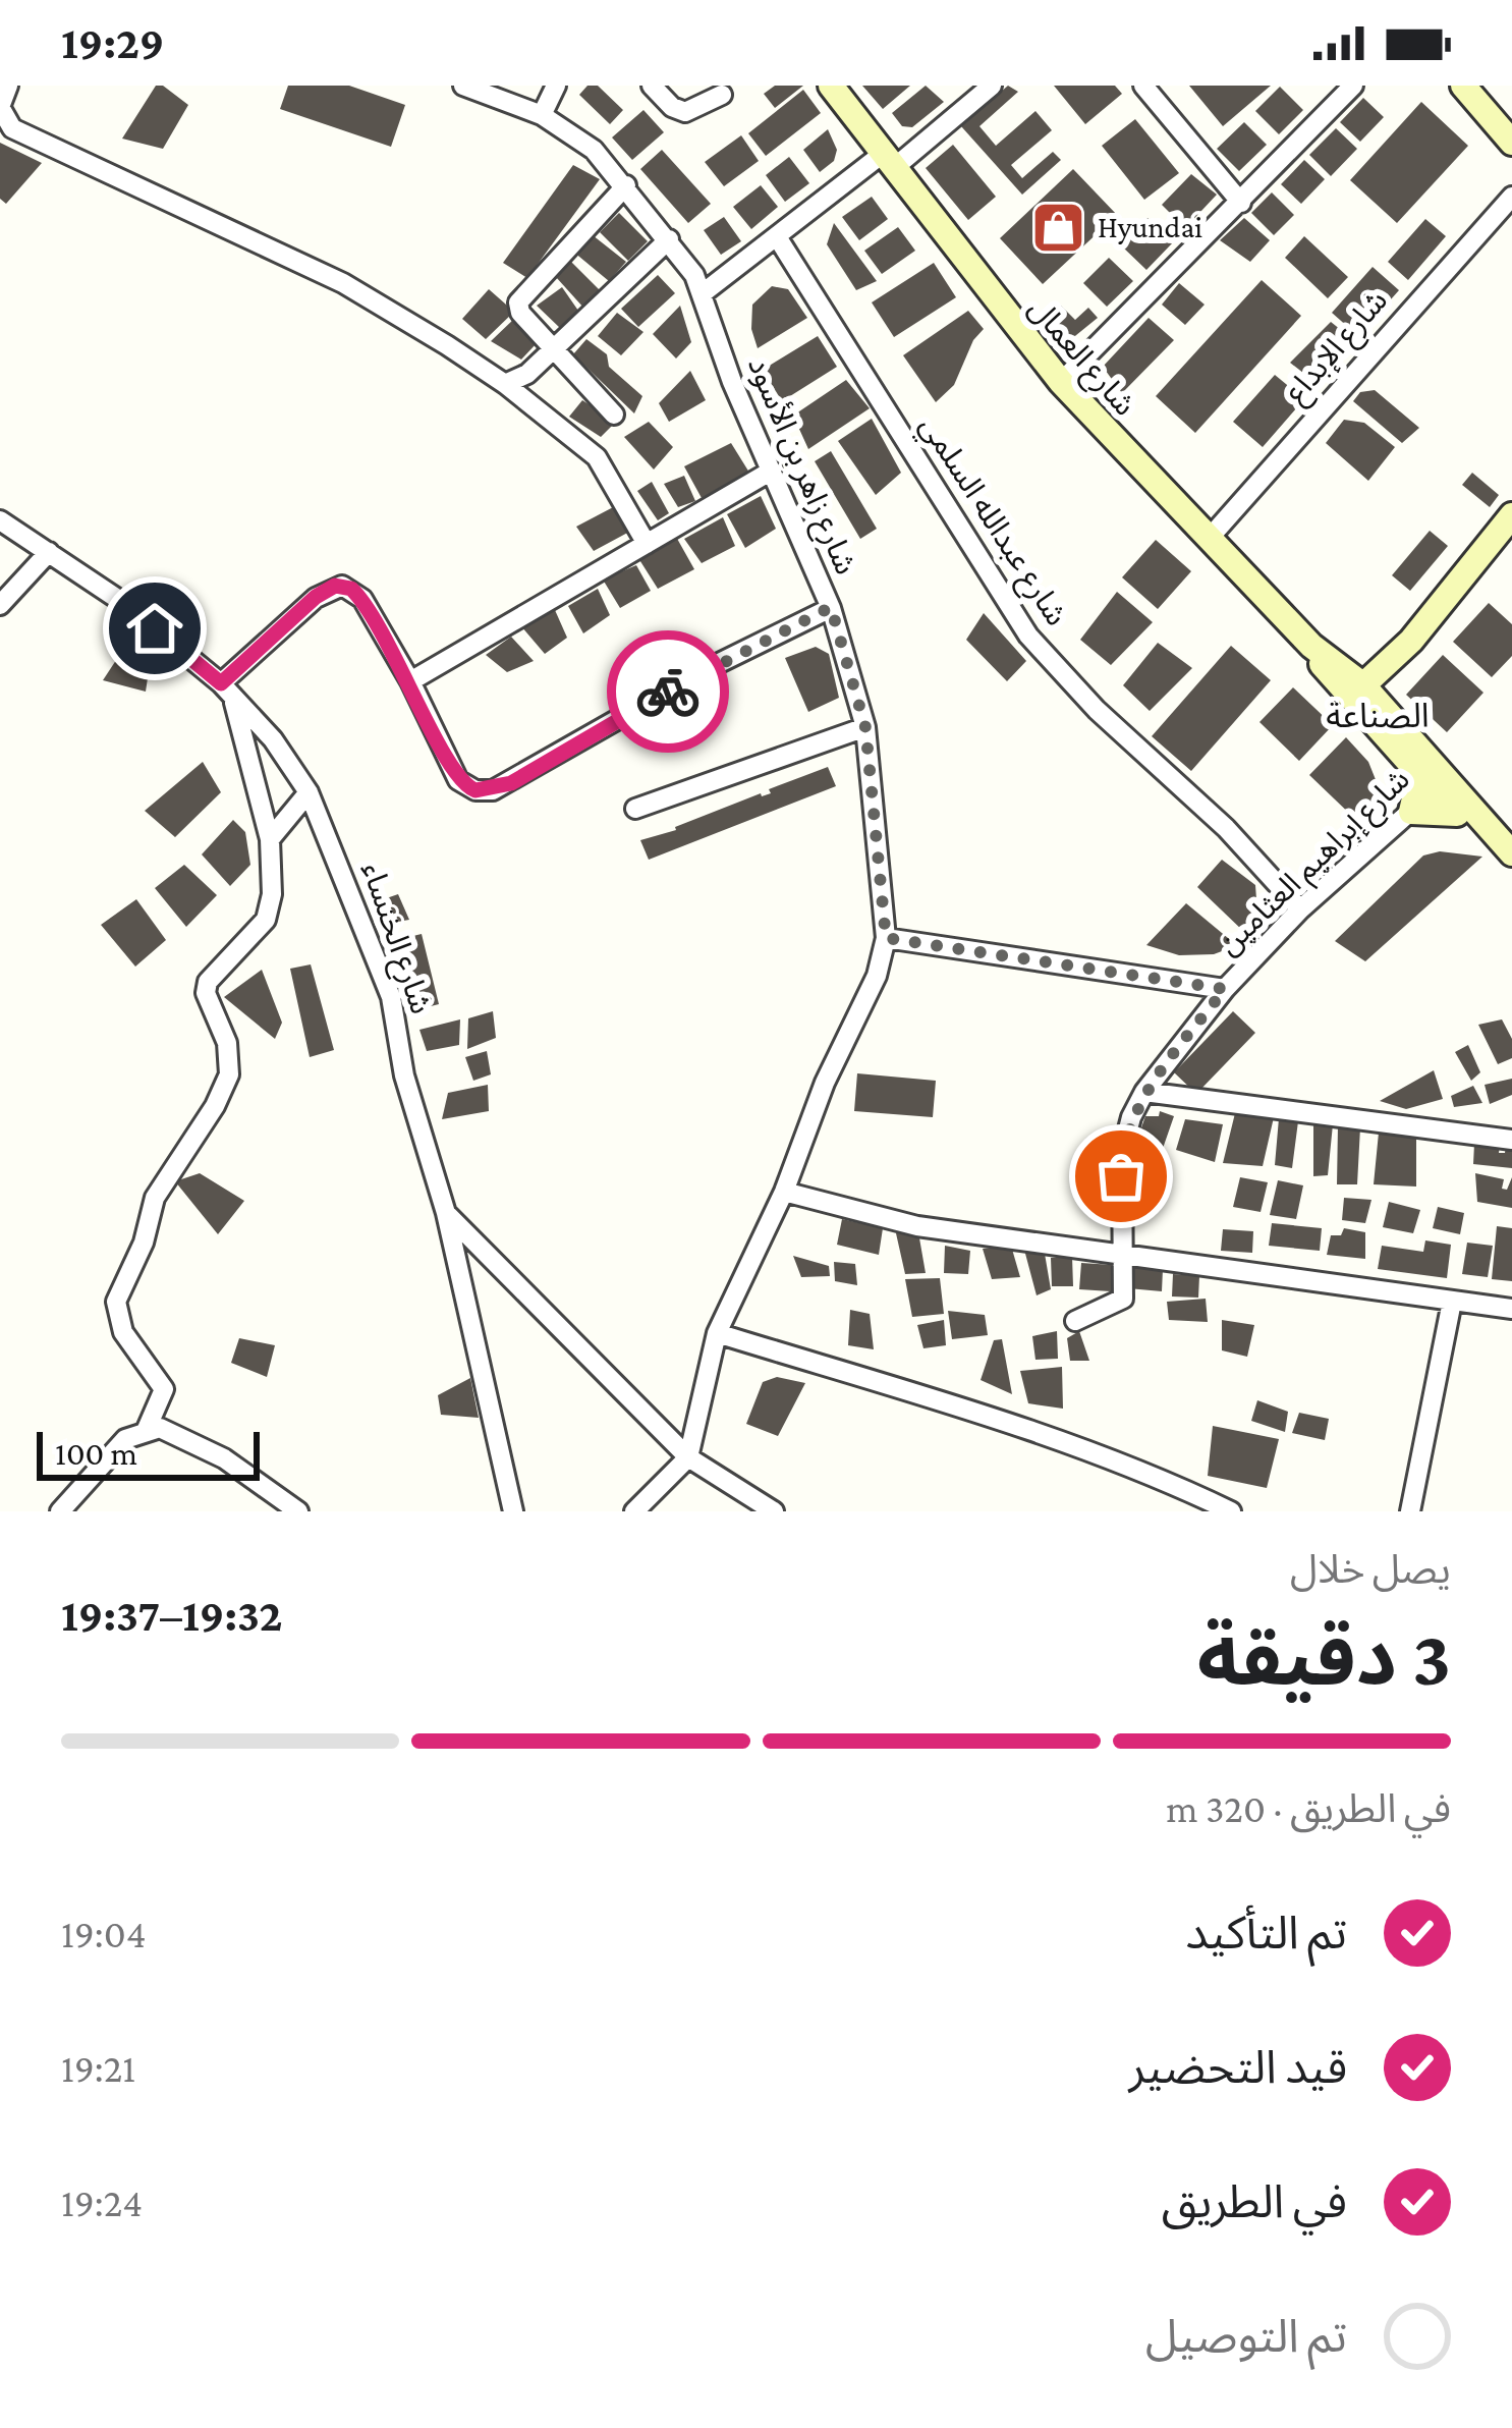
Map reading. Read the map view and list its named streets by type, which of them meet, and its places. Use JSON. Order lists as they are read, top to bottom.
{
  "streets": {
    "street": [
      "شارع الإبداع",
      "شارع العمال",
      "شارع زاهر بن الأسود",
      "شارع عبدالله السلمي",
      "شارع إبراهيم العثامين",
      "شارع الخنساء"
    ]
  },
  "crossings": [
    ["شارع الإبداع", "شارع العمال"],
    ["شارع العمال", "شارع إبراهيم العثامين"],
    ["شارع عبدالله السلمي", "شارع إبراهيم العثامين"]
  ],
  "districts": ["الصناعة"],
  "places": {
    "shop": ["Hyundai"]
  },
  "scale_bar": "100 m",
  "page": {
    "status": "19:29",
    "scale": "100 m",
    "heading": ["3 دقيقة", "يصل خلال", "19:32–19:37"],
    "bar": "في الطريق · 320 m",
    "list": [
      ["تم التأكيد", "19:04"],
      ["قيد التحضير", "19:21"],
      ["في الطريق", "19:24"],
      "تم التوصيل"
    ]
  }
}
